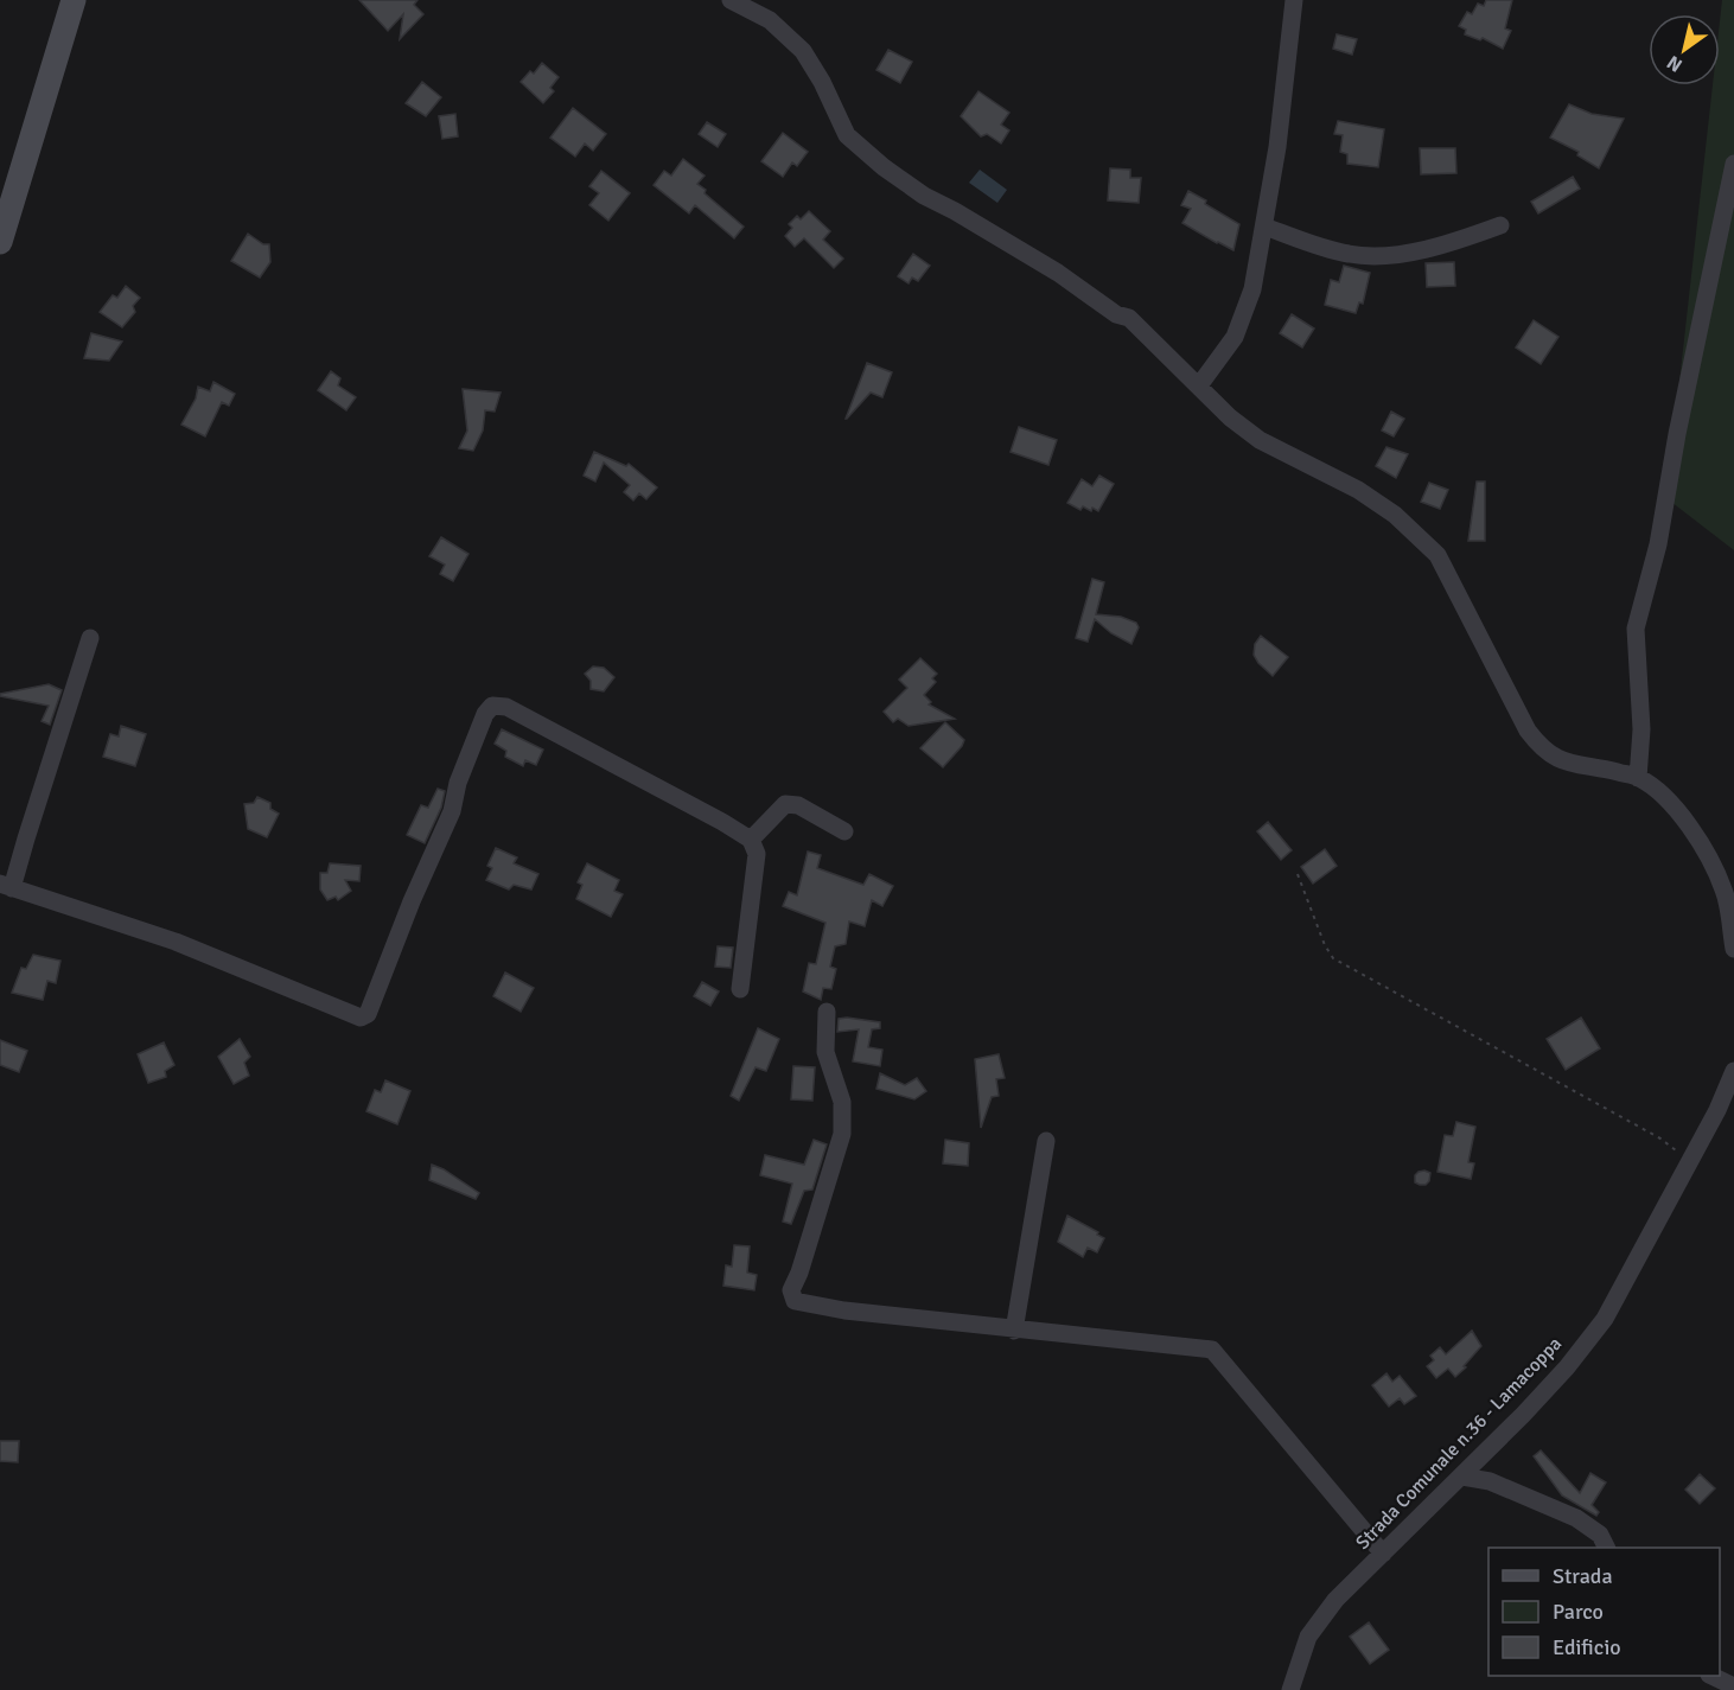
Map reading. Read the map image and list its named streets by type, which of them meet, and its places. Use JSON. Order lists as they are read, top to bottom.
{
  "streets": {
    "street": ["Strada Comunale n.36 - Lamacoppa"]
  },
  "legend": ["Strada", "Parco", "Edificio"],
  "north": "bottom left"
}
